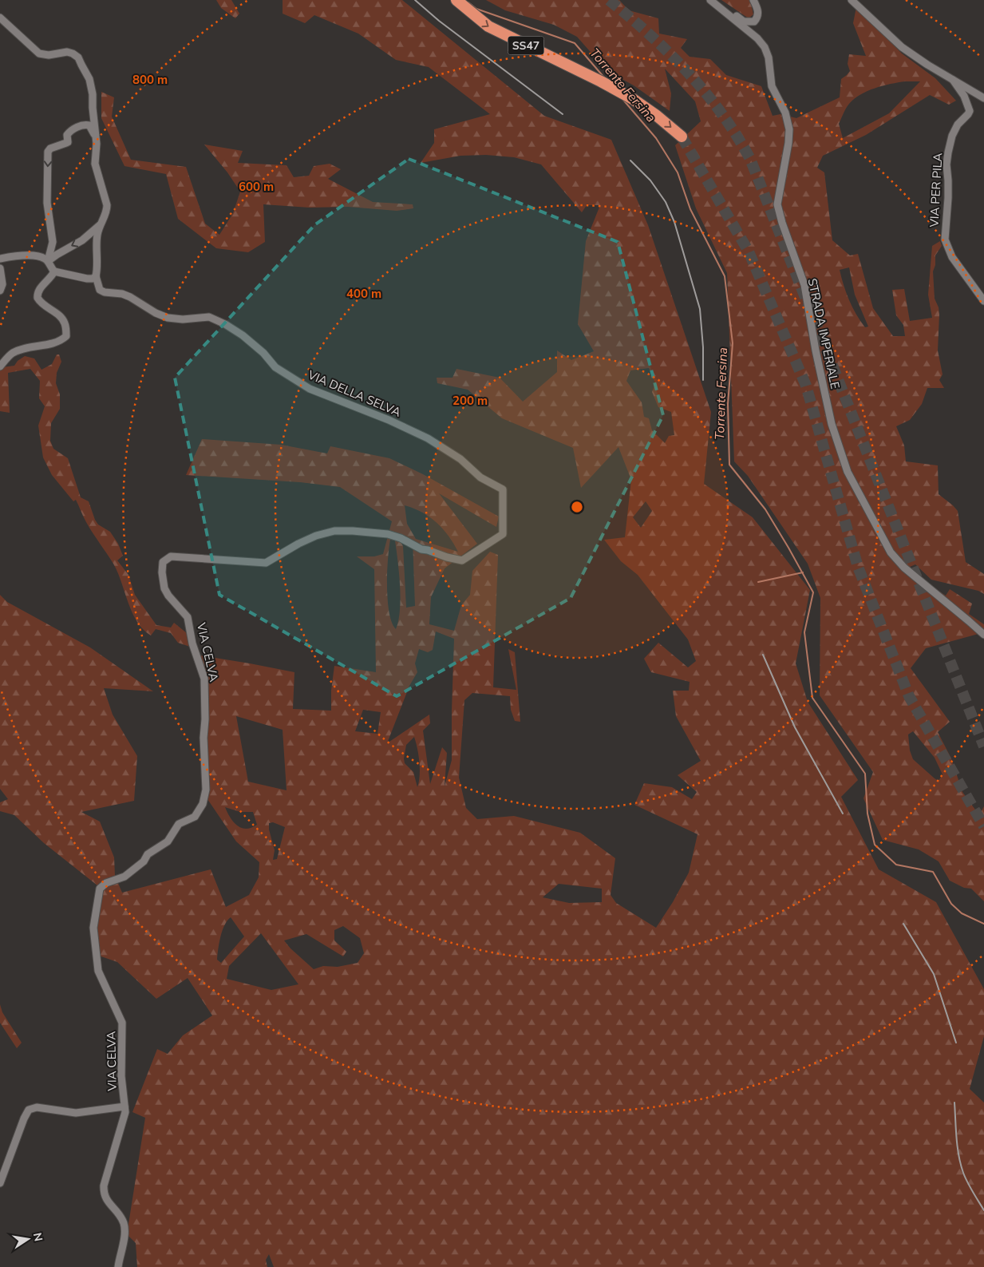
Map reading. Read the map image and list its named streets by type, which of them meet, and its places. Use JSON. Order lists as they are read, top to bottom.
{
  "streets": {
    "highway": ["SS47"],
    "street": [
      "VIA PER PILA",
      "STRADA IMPERIALE",
      "VIA DELLA SELVA",
      "VIA CELVA"
    ]
  },
  "crossings": [
    ["VIA DELLA SELVA", "VIA CELVA"]
  ],
  "water": ["Torrente Fersina"],
  "north": "right",
  "rings": [
    "800 m",
    "600 m",
    "400 m",
    "200 m"
  ]
}
